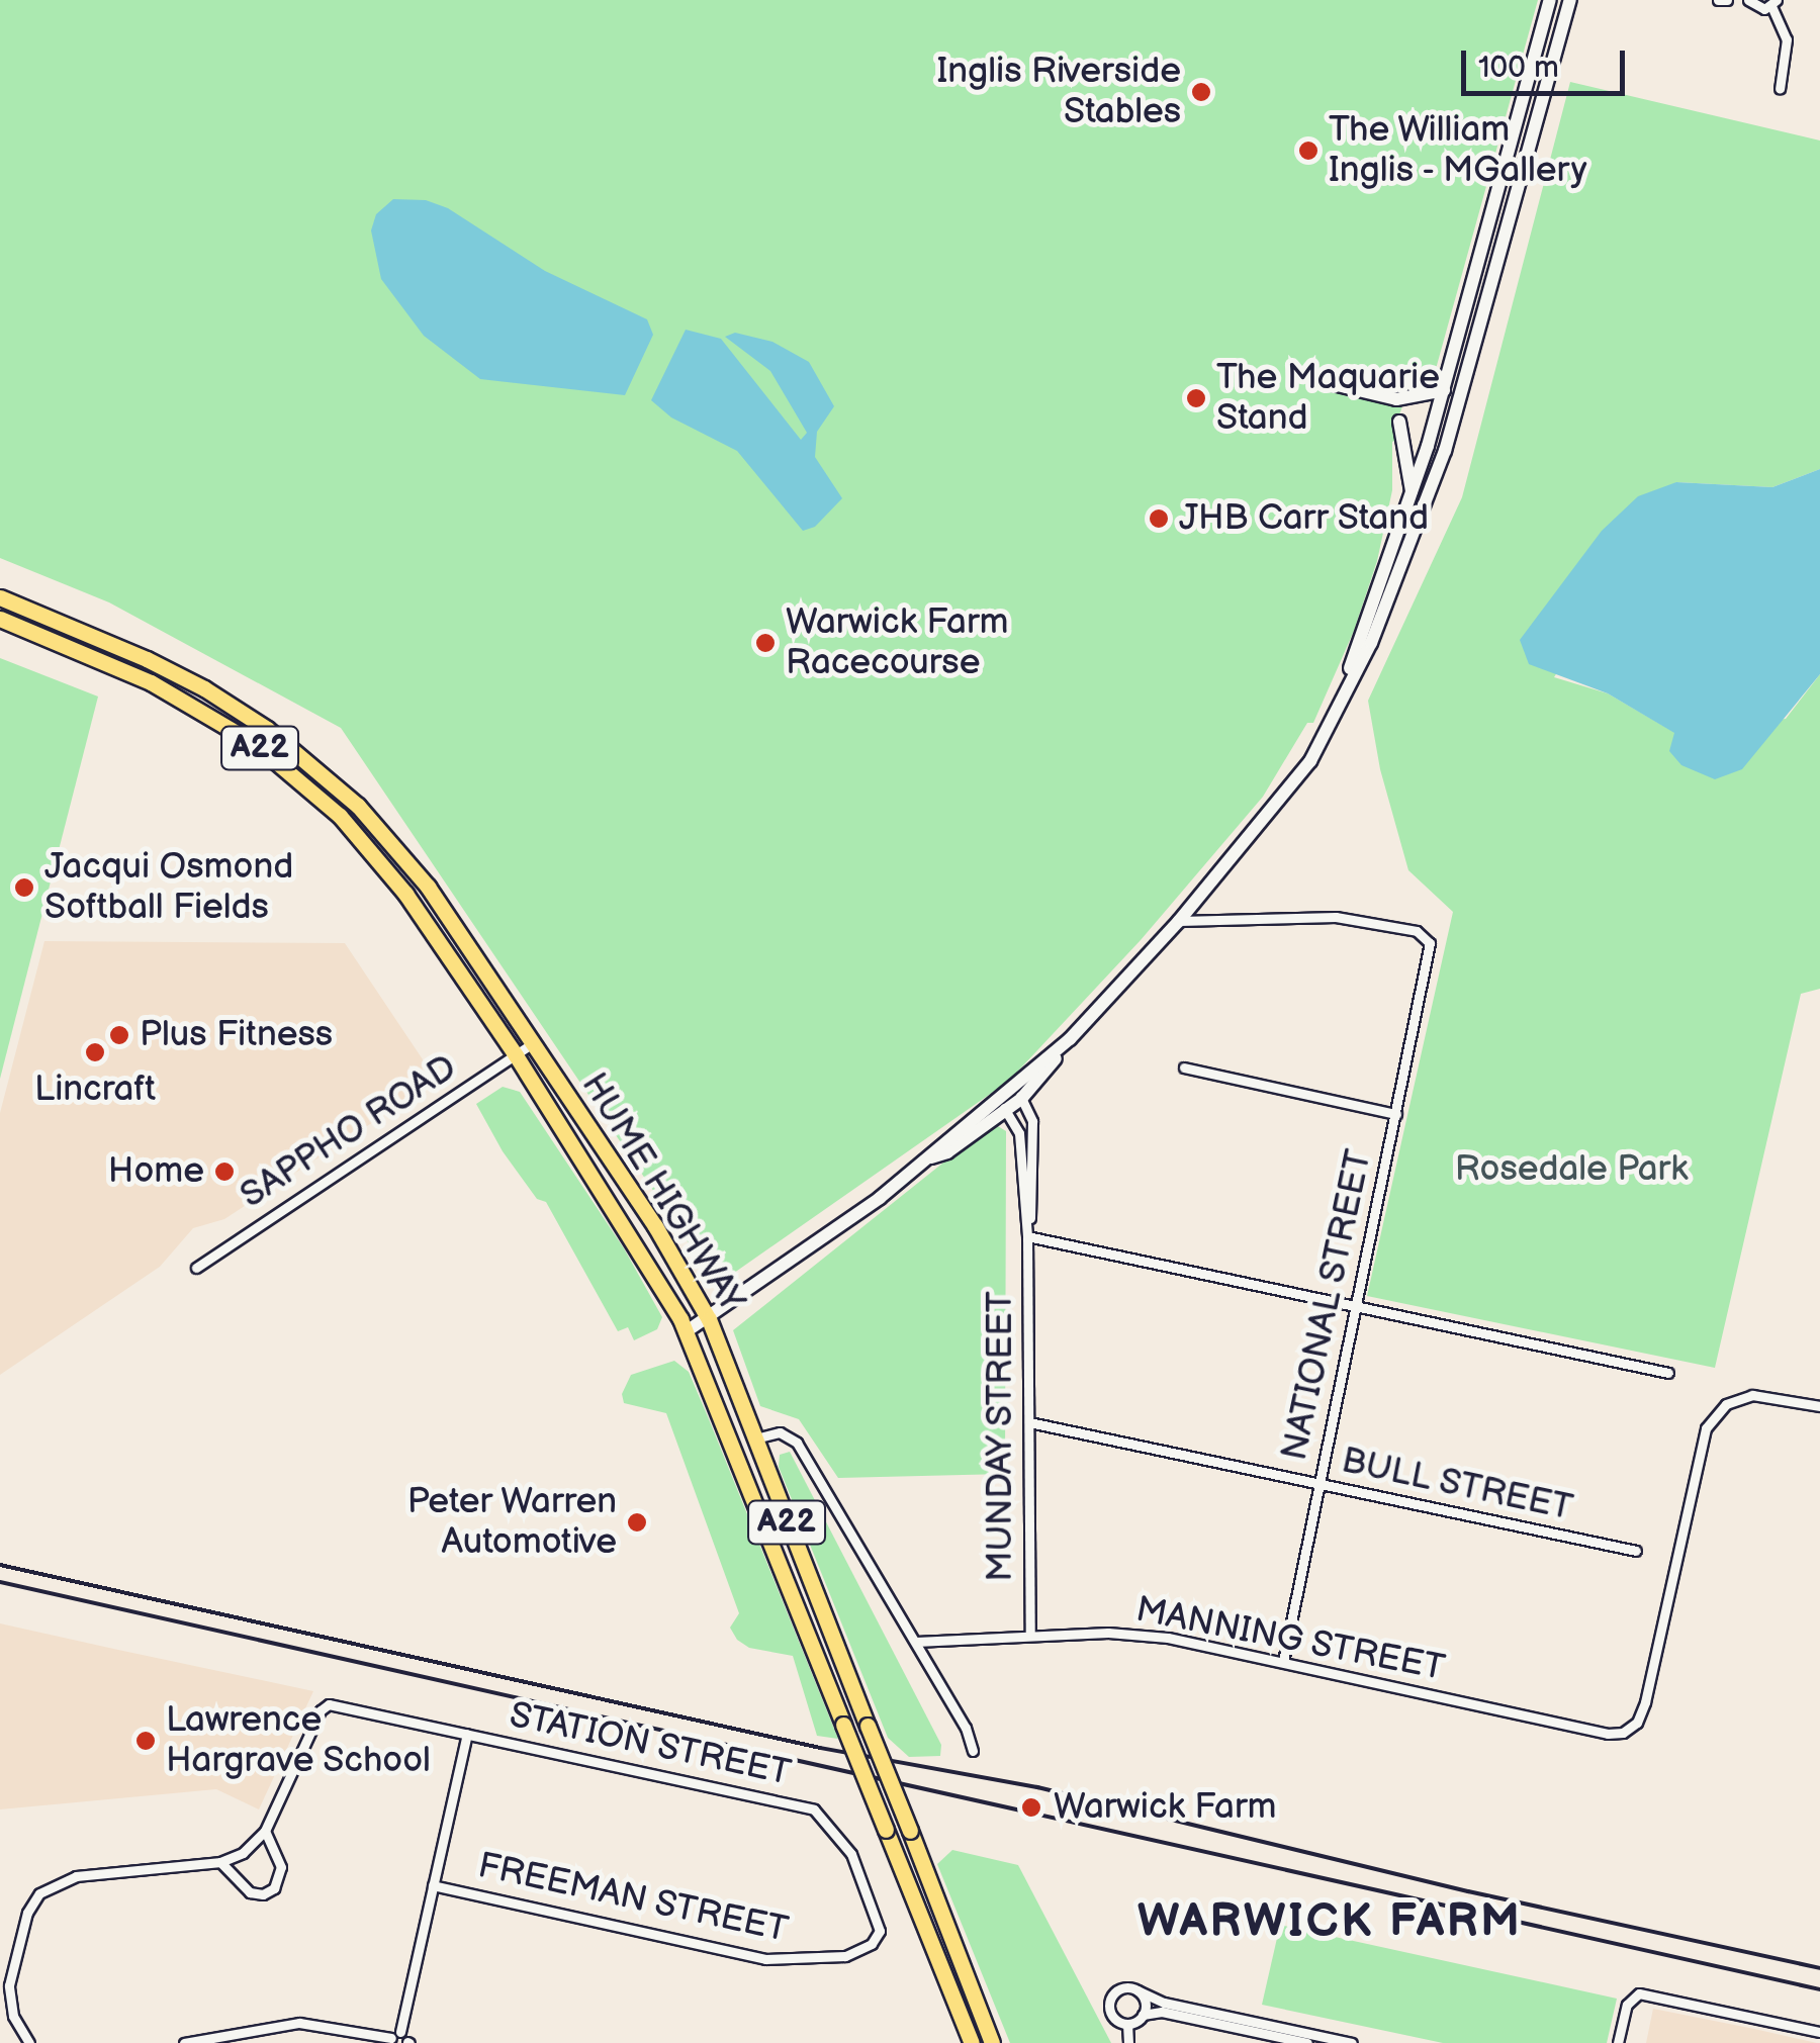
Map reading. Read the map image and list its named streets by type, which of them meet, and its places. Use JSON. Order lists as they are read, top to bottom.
{
  "streets": {
    "highway": ["A22", "HUME HIGHWAY"],
    "street": [
      "SAPPHO ROAD",
      "NATIONAL STREET",
      "MUNDAY STREET",
      "BULL STREET",
      "MANNING STREET",
      "STATION STREET",
      "FREEMAN STREET"
    ]
  },
  "crossings": [
    ["SAPPHO ROAD", "HUME HIGHWAY"],
    ["NATIONAL STREET", "BULL STREET"],
    ["NATIONAL STREET", "MANNING STREET"],
    ["MUNDAY STREET", "BULL STREET"],
    ["MUNDAY STREET", "MANNING STREET"],
    ["STATION STREET", "FREEMAN STREET"]
  ],
  "districts": ["WARWICK FARM"],
  "parks": ["Rosedale Park"],
  "places": [
    "Inglis Riverside Stables",
    "The William Inglis - MGallery",
    "The Maquarie Stand",
    "JHB Carr Stand",
    "Warwick Farm Racecourse",
    "Jacqui Osmond Softball Fields",
    "Plus Fitness",
    "Lincraft",
    "Home",
    "Peter Warren Automotive",
    "Lawrence Hargrave School",
    "Warwick Farm"
  ],
  "scale_bar": "100 m"
}
